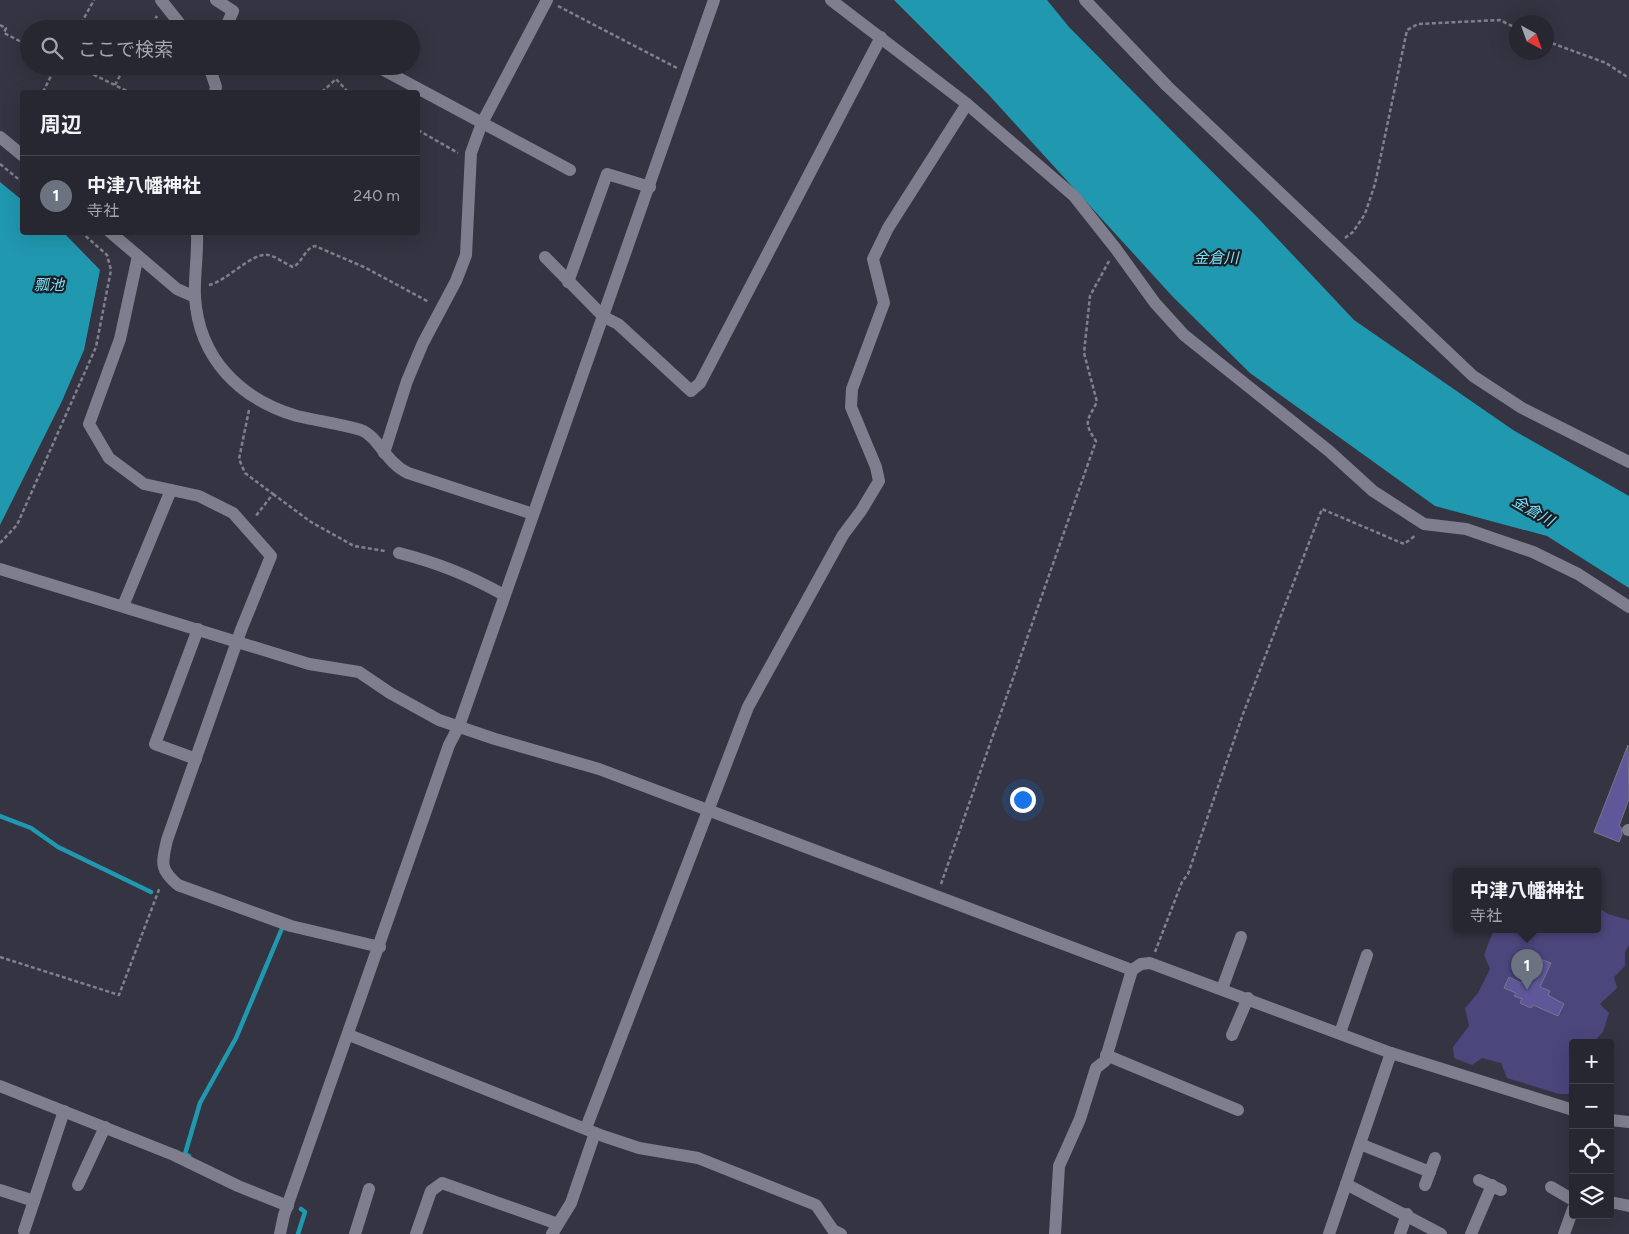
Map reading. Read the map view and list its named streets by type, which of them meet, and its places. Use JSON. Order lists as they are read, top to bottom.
{
  "water": ["金倉川", "瓢池"],
  "north": "bottom right",
  "page": {
    "search": "ここで検索",
    "heading": "周辺",
    "list": [
      {
        "mark": "1",
        "name": "中津八幡神社",
        "note": "寺社",
        "value": "240 m"
      }
    ],
    "popup": ["中津八幡神社", "寺社"],
    "pins": "1",
    "map_buttons": ["+", "−"]
  }
}
